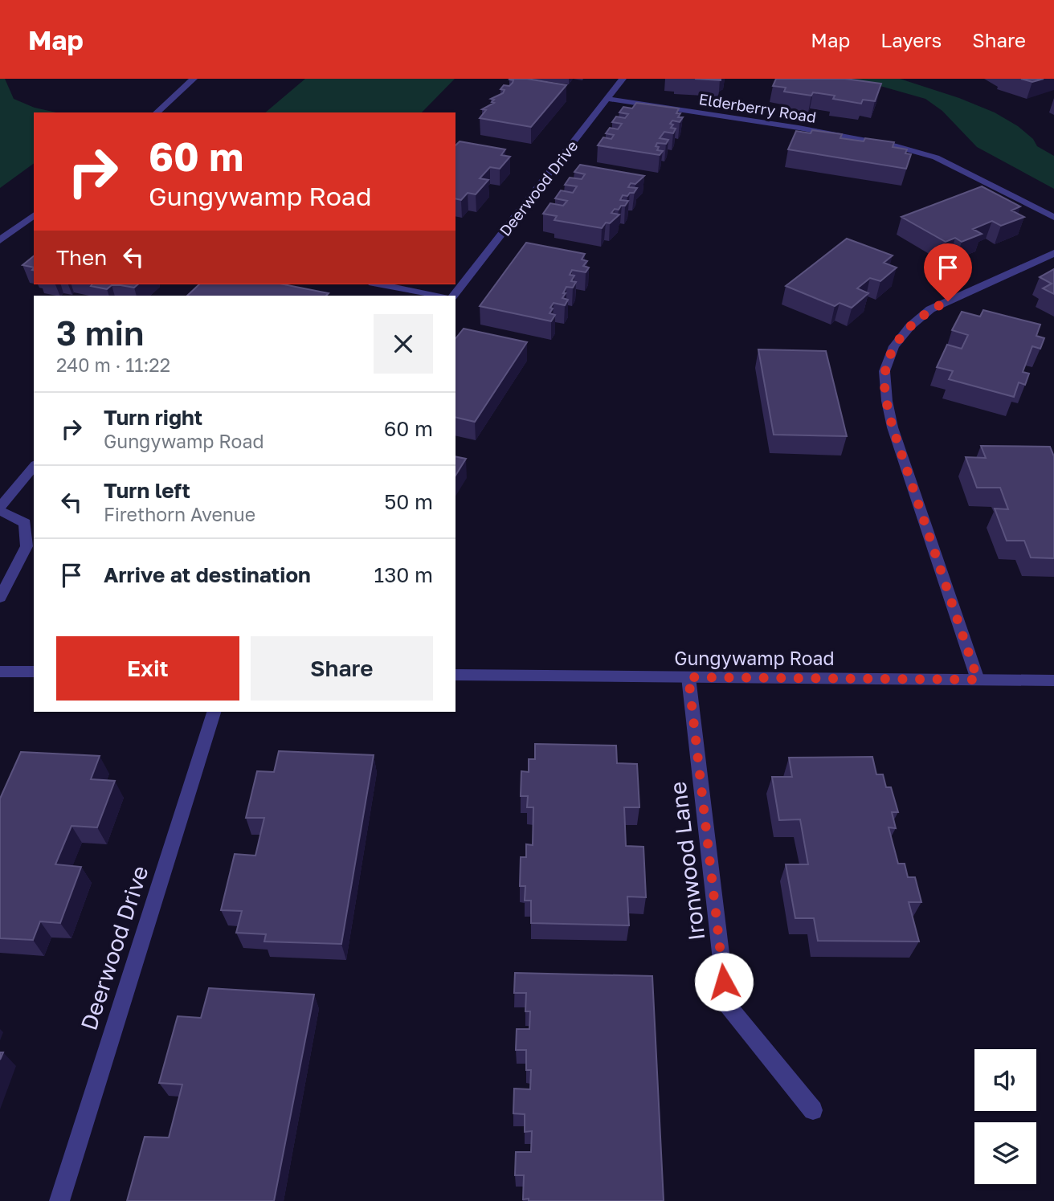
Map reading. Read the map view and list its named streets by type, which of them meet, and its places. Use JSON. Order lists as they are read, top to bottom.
{
  "streets": {
    "street": [
      "Elderberry Road",
      "Deerwood Drive",
      "Gungywamp Road",
      "Ironwood Lane"
    ]
  },
  "crossings": [
    ["Elderberry Road", "Deerwood Drive"],
    ["Gungywamp Road", "Ironwood Lane"]
  ],
  "page": {
    "header": "Map",
    "nav": ["Map", "Layers", "Share"],
    "turn": ["60 m", "Gungywamp Road"],
    "then": "Then",
    "heading": ["3 min", "240 m · 11:22"],
    "list": [
      {
        "name": "Turn right",
        "note": "Gungywamp Road",
        "value": "60 m"
      },
      {
        "name": "Turn left",
        "note": "Firethorn Avenue",
        "value": "50 m"
      },
      {
        "name": "Arrive at destination",
        "value": "130 m"
      }
    ],
    "buttons": ["Exit", "Share"]
  }
}
